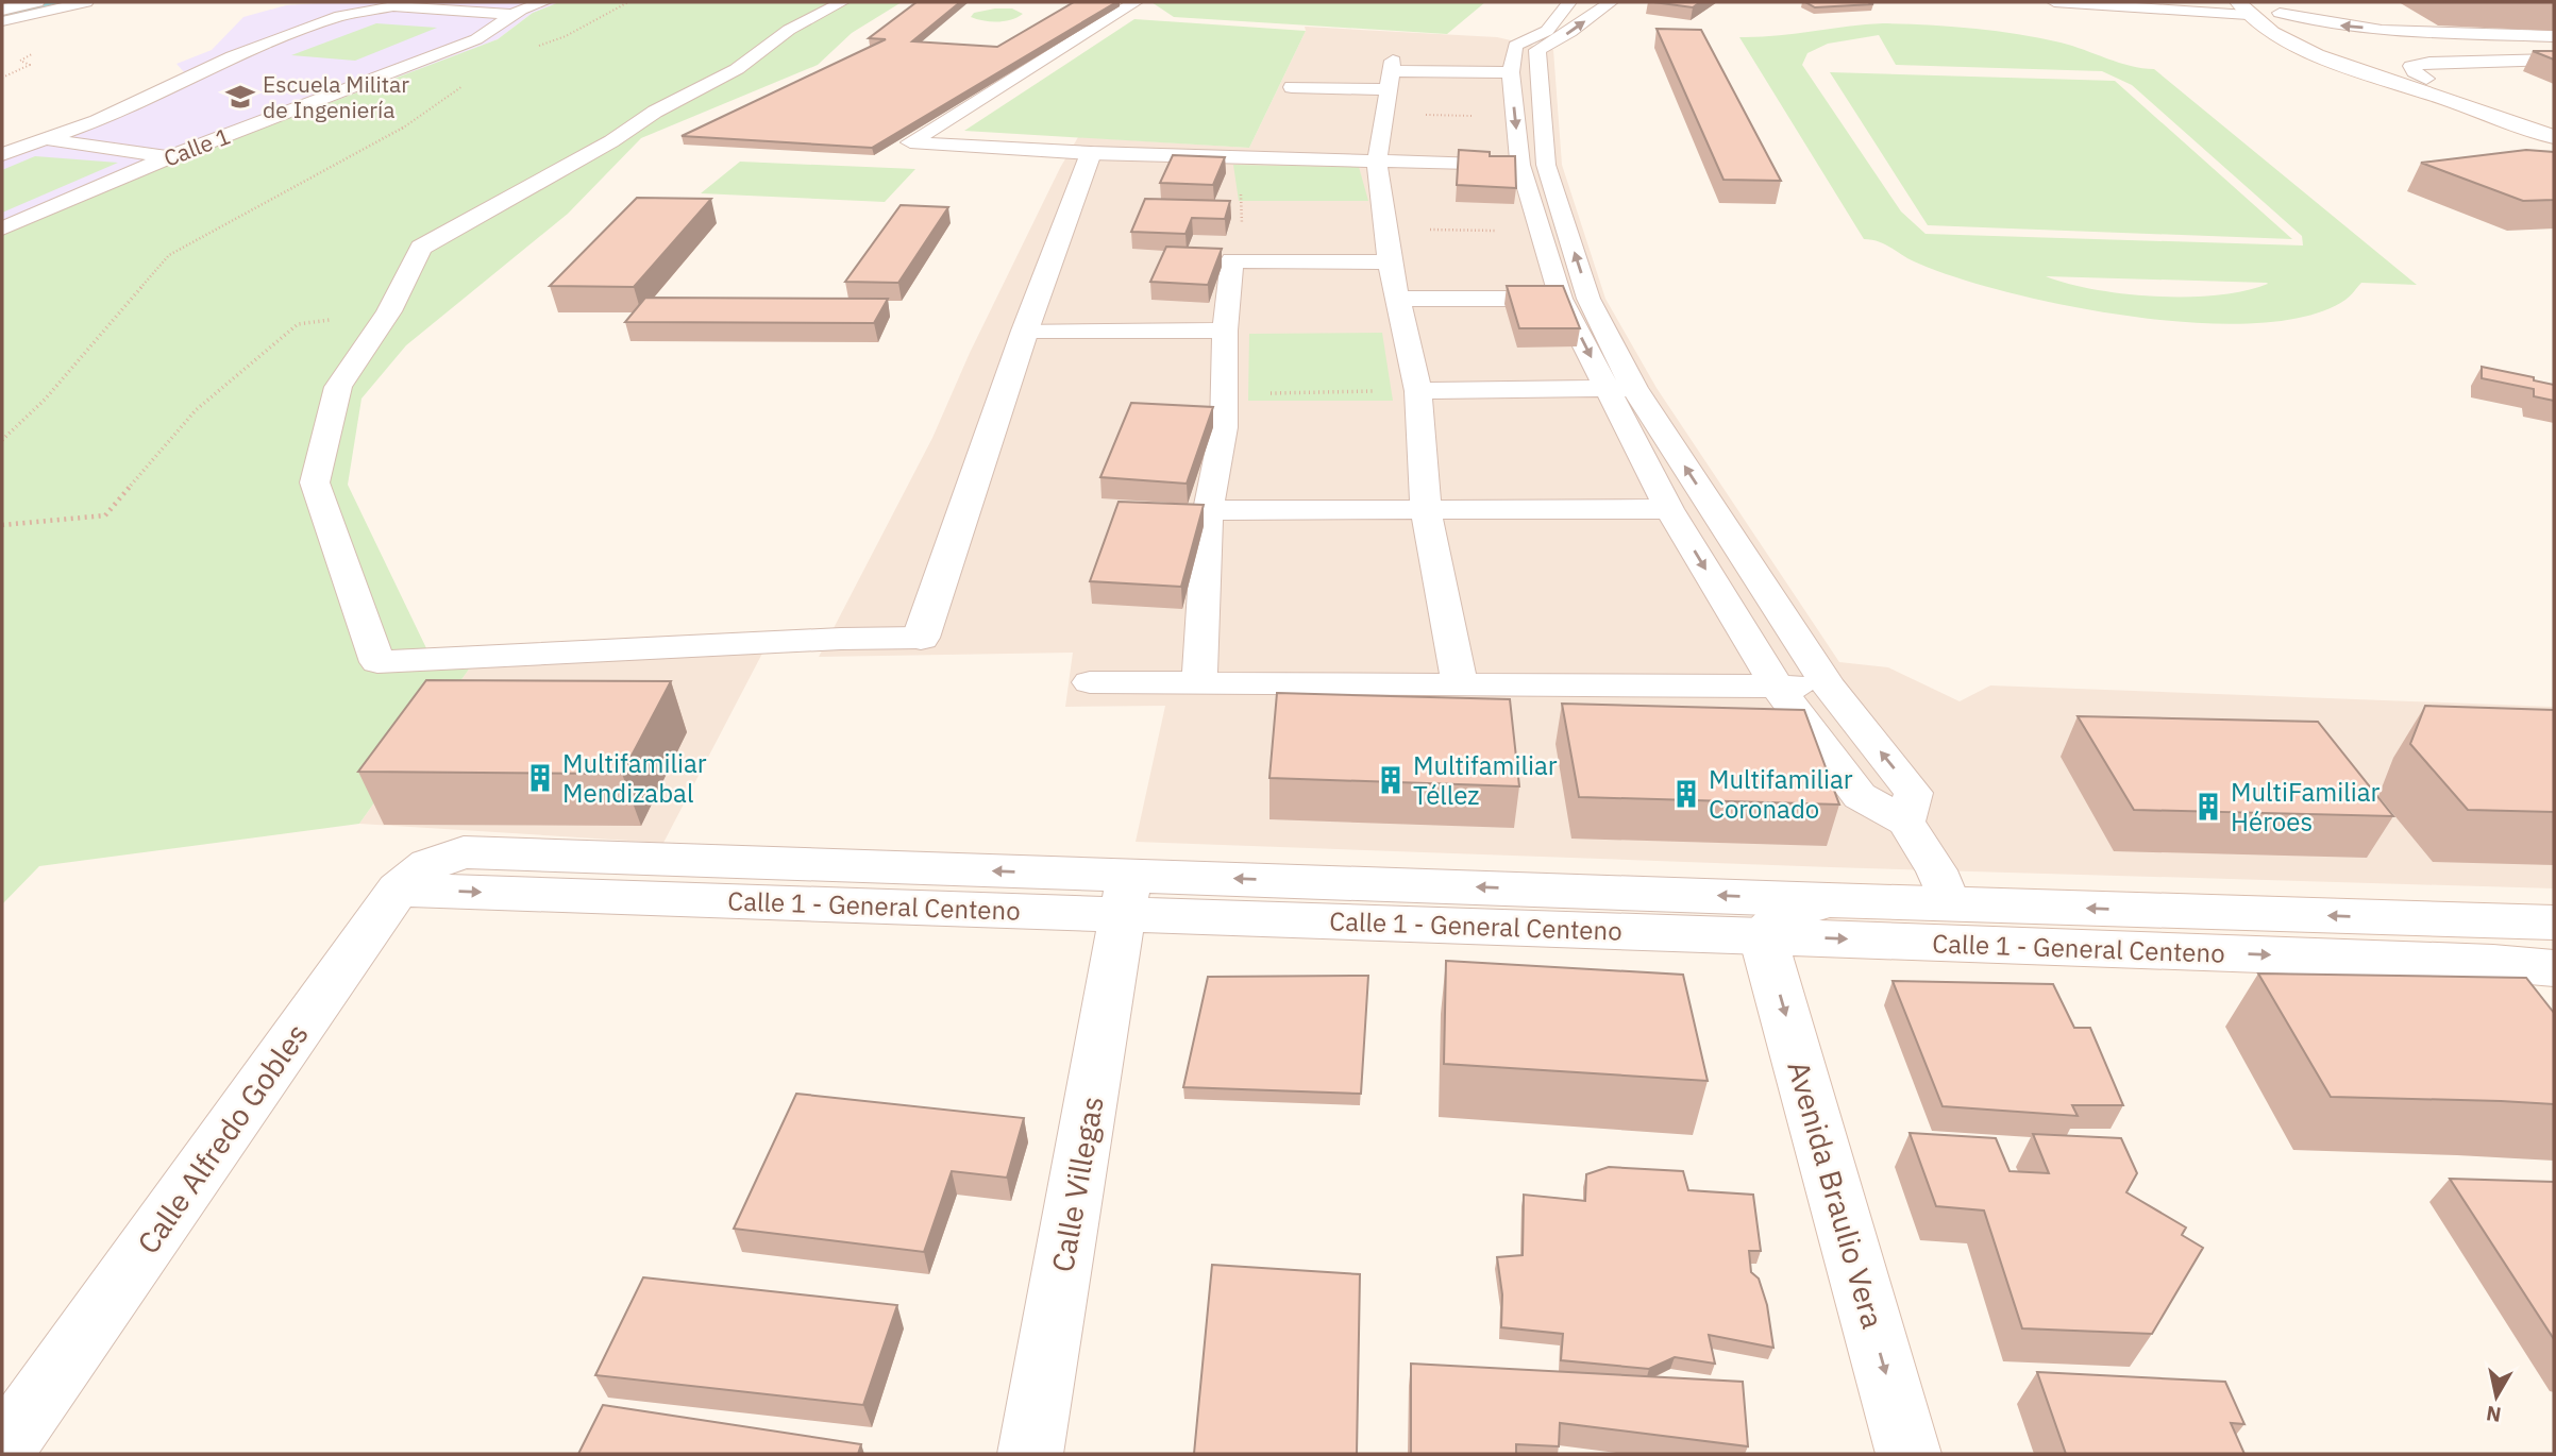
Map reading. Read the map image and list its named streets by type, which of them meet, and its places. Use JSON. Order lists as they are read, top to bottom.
{
  "streets": {
    "street": [
      "Calle 1 - General Centeno",
      "Calle Alfredo Gobles",
      "Calle Villegas",
      "Avenida Braulio Vera"
    ],
    "lane": ["Calle 1"]
  },
  "crossings": [
    ["Calle 1 - General Centeno", "Calle Alfredo Gobles"],
    ["Calle 1 - General Centeno", "Calle Villegas"],
    ["Calle 1 - General Centeno", "Avenida Braulio Vera"]
  ],
  "one_way": ["Avenida Braulio Vera"],
  "places": {
    "school or university": ["Escuela Militar de Ingeniería"],
    "building": [
      "Multifamiliar Mendizabal",
      "Multifamiliar Téllez",
      "Multifamiliar Coronado",
      "MultiFamiliar Héroes"
    ]
  },
  "north": "bottom"
}
